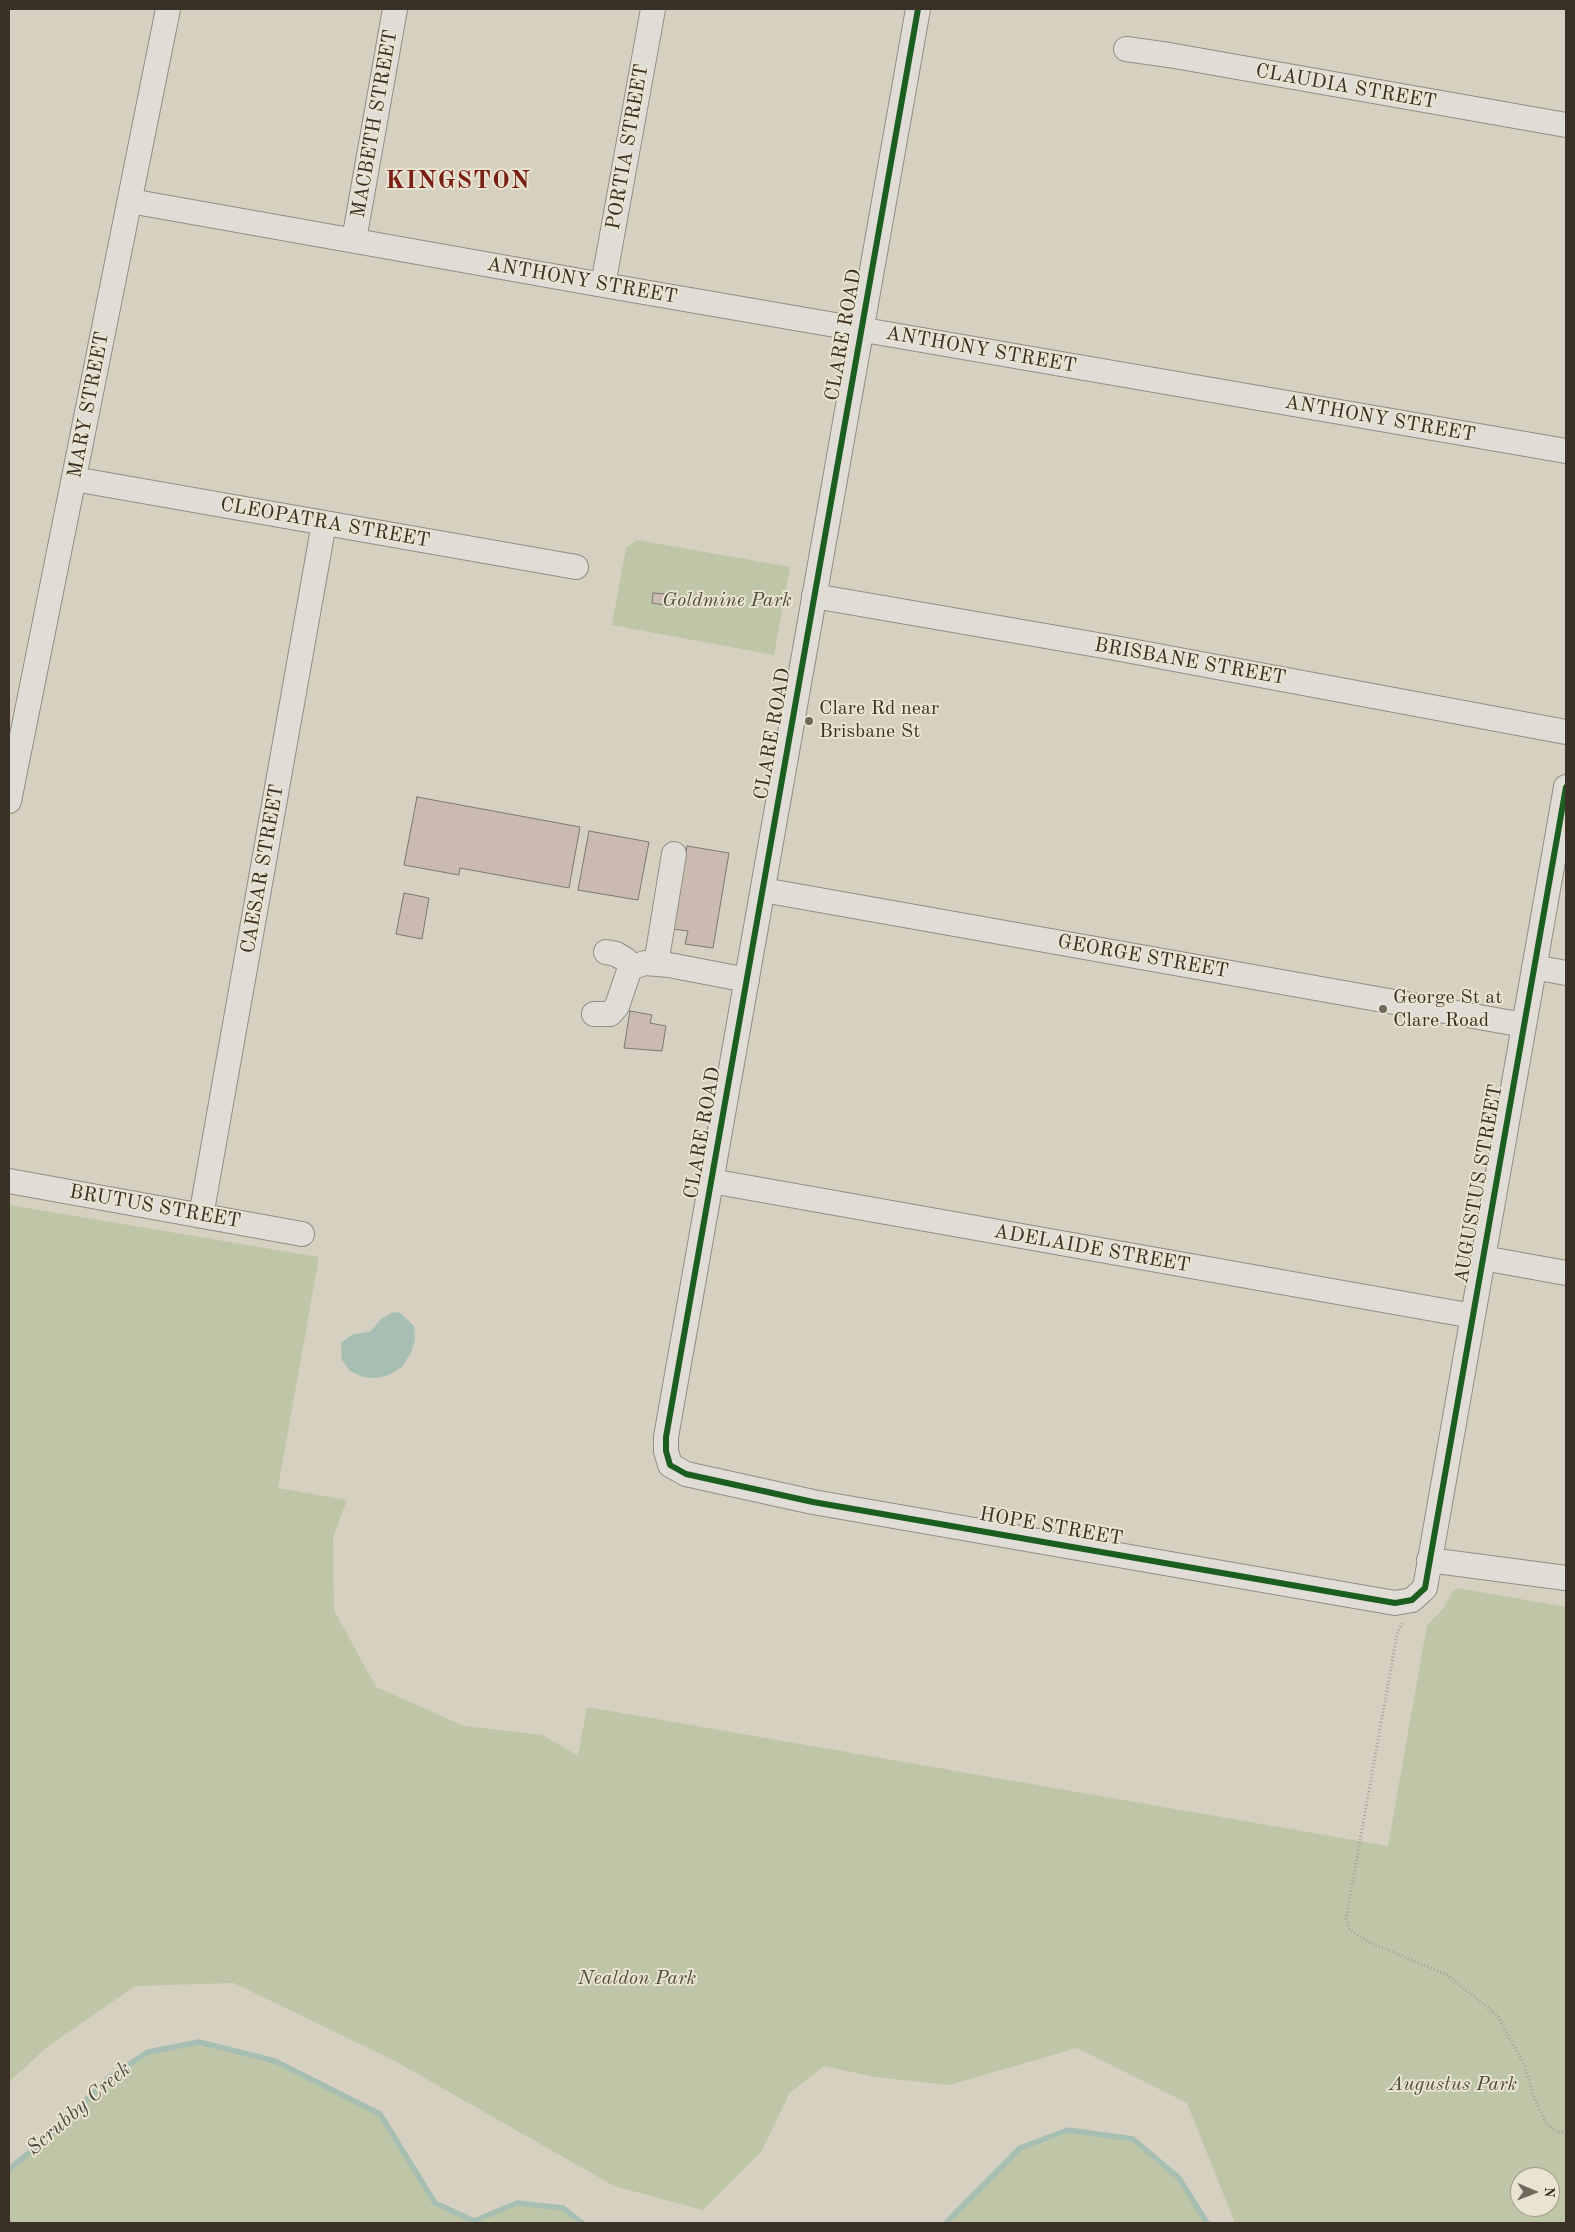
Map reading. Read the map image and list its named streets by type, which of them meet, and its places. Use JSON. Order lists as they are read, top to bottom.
{
  "streets": {
    "street": [
      "CLAUDIA STREET",
      "MACBETH STREET",
      "PORTIA STREET",
      "ANTHONY STREET",
      "CLARE ROAD",
      "MARY STREET",
      "CLEOPATRA STREET",
      "BRISBANE STREET",
      "CAESAR STREET",
      "GEORGE STREET",
      "AUGUSTUS STREET",
      "BRUTUS STREET",
      "ADELAIDE STREET",
      "HOPE STREET"
    ]
  },
  "crossings": [
    ["MACBETH STREET", "ANTHONY STREET"],
    ["PORTIA STREET", "ANTHONY STREET"],
    ["ANTHONY STREET", "CLARE ROAD"],
    ["ANTHONY STREET", "MARY STREET"],
    ["CLARE ROAD", "BRISBANE STREET"],
    ["CLARE ROAD", "GEORGE STREET"],
    ["CLARE ROAD", "ADELAIDE STREET"],
    ["CLARE ROAD", "HOPE STREET"],
    ["MARY STREET", "CLEOPATRA STREET"],
    ["CLEOPATRA STREET", "CAESAR STREET"],
    ["CAESAR STREET", "BRUTUS STREET"],
    ["GEORGE STREET", "AUGUSTUS STREET"],
    ["AUGUSTUS STREET", "ADELAIDE STREET"],
    ["AUGUSTUS STREET", "HOPE STREET"]
  ],
  "districts": ["KINGSTON"],
  "water": ["Scrubby Creek"],
  "parks": ["Goldmine Park", "Nealdon Park", "Augustus Park"],
  "places": ["Clare Rd near Brisbane St", "George St at Clare Road"],
  "north": "right"
}
